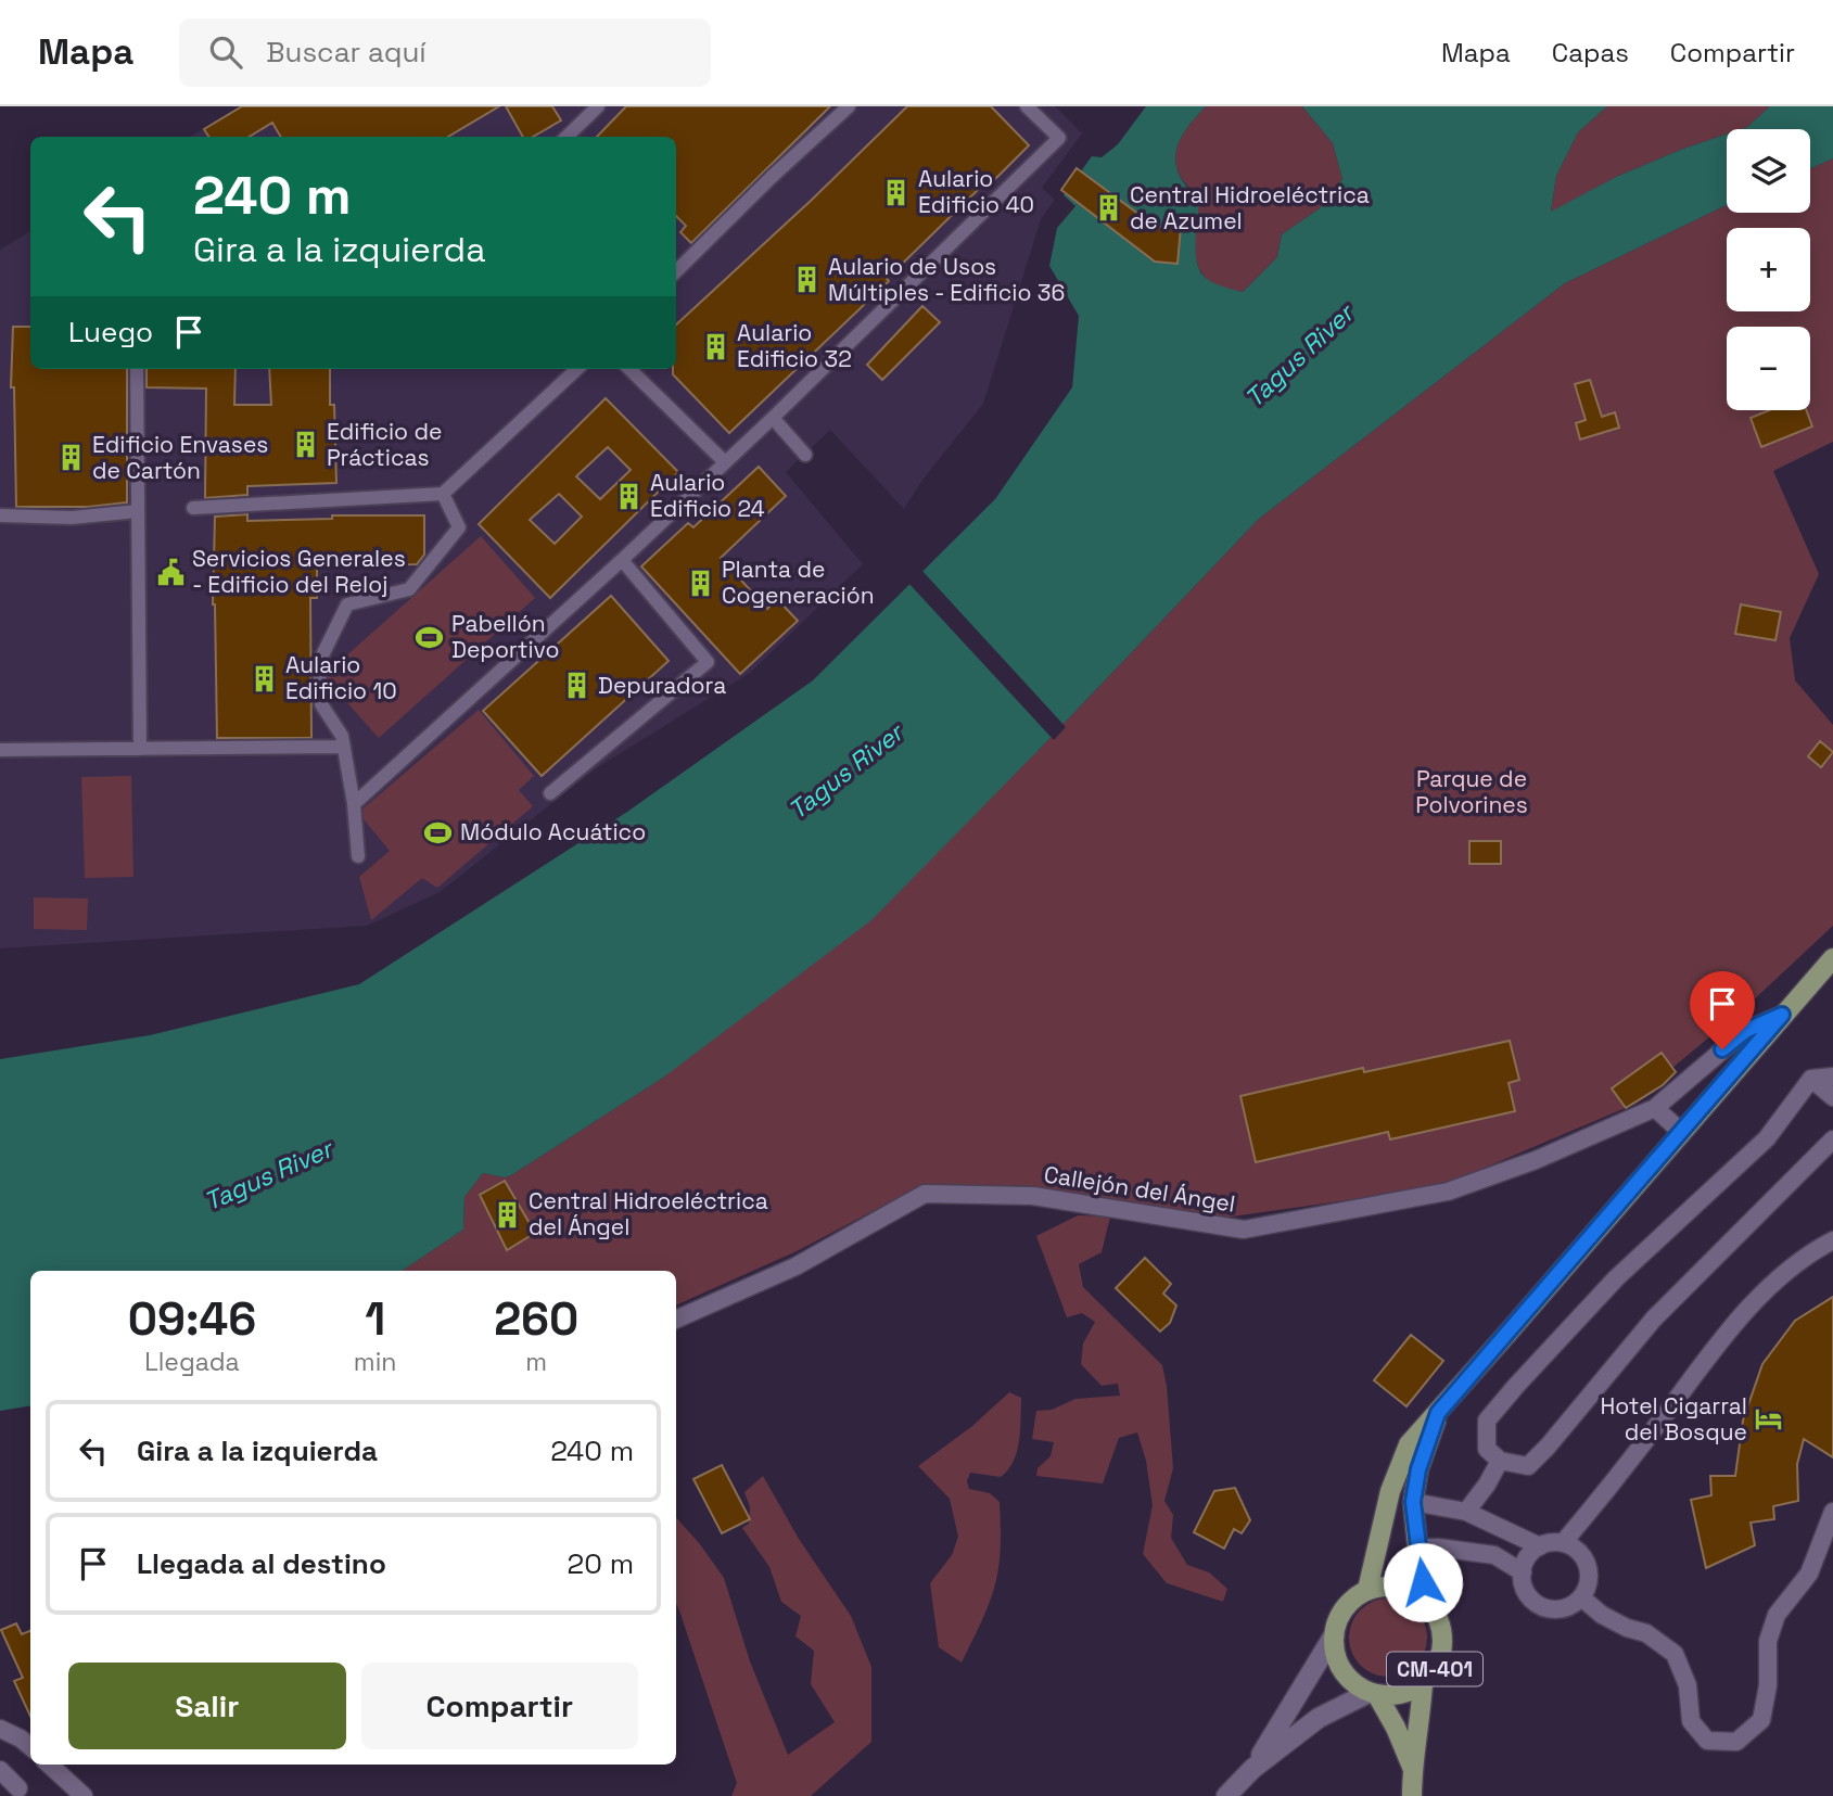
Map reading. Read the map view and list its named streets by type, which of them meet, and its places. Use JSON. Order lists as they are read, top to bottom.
{
  "streets": {
    "main road": ["CM-401"],
    "street": ["Callejón del Ángel"]
  },
  "crossings": [
    ["Callejón del Ángel", "CM-401"]
  ],
  "water": ["Tagus River"],
  "parks": ["Parque de Polvorines"],
  "places": {
    "building": [
      "Aulario Edificio 40",
      "Central Hidroeléctrica de Azumel",
      "Aulario de Usos Múltiples - Edificio 36",
      "Aulario Edificio 32",
      "Edificio de Prácticas",
      "Edificio Envases de Cartón",
      "Aulario Edificio 24",
      "Planta de Cogeneración",
      "Aulario Edificio 10",
      "Depuradora",
      "Central Hidroeléctrica del Ángel"
    ],
    "public building": ["Servicios Generales - Edificio del Reloj"],
    "sports": ["Pabellón Deportivo", "Módulo Acuático"],
    "hotel": ["Hotel Cigarral del Bosque"]
  },
  "page": {
    "header": "Mapa",
    "search": "Buscar aquí",
    "nav": ["Mapa", "Capas", "Compartir"],
    "map_buttons": ["+", "−"],
    "turn": ["240 m", "Gira a la izquierda"],
    "then": "Luego",
    "eta": [
      "09:46",
      "Llegada",
      "1",
      "min",
      "260",
      "m"
    ],
    "list": [
      {
        "name": "Gira a la izquierda",
        "value": "240 m"
      },
      {
        "name": "Llegada al destino",
        "value": "20 m"
      }
    ],
    "buttons": ["Salir", "Compartir"]
  }
}
